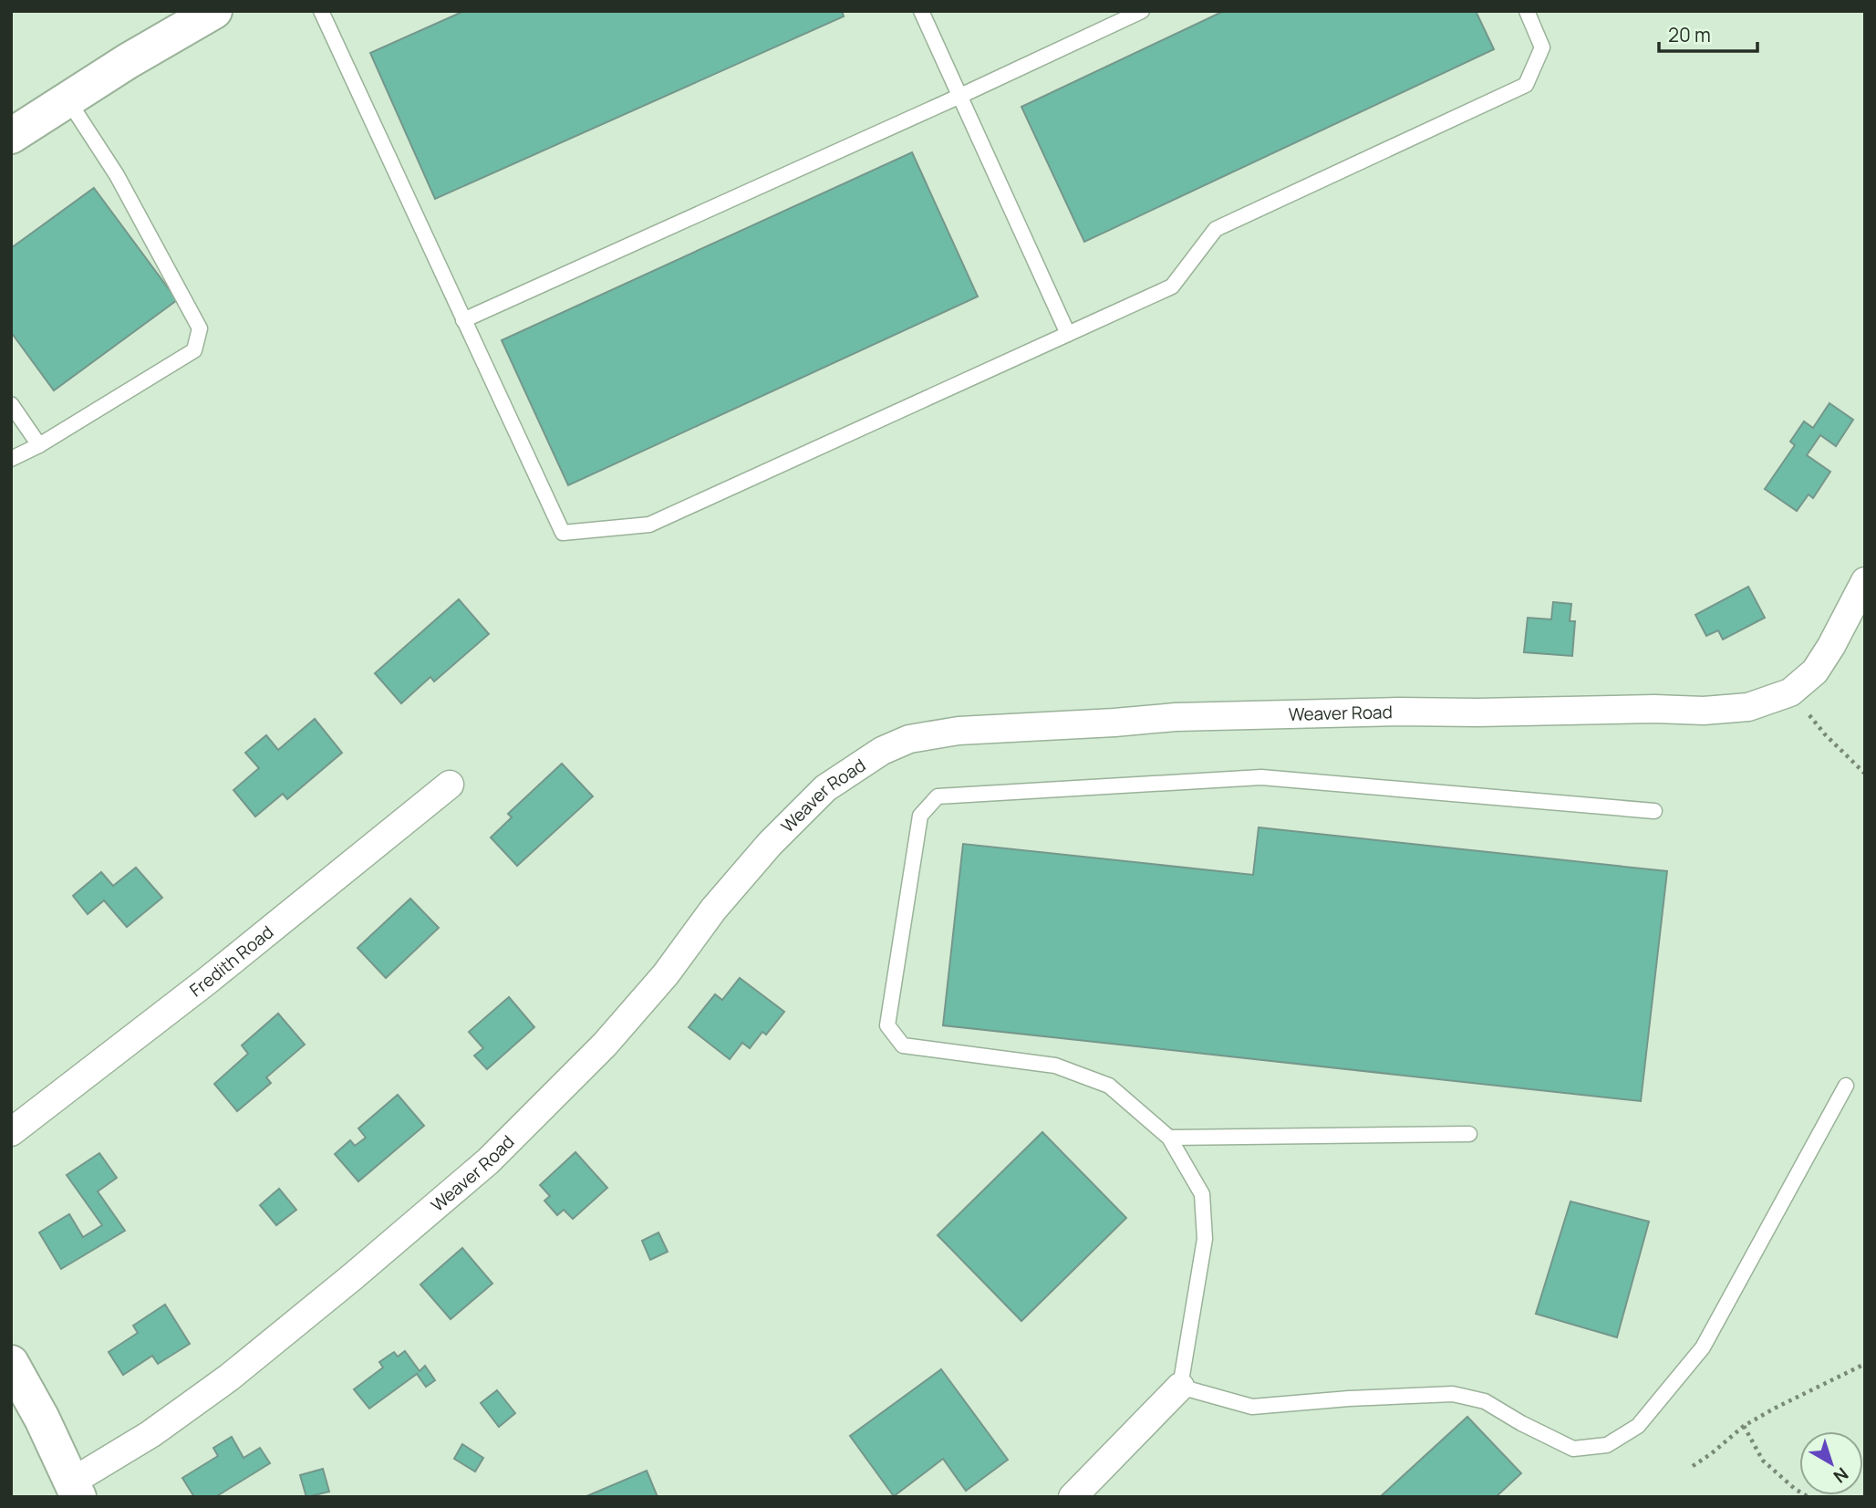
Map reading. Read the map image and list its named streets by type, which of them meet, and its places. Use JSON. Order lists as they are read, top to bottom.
{
  "streets": {
    "street": ["Weaver Road", "Fredith Road"]
  },
  "scale_bar": "20 m",
  "north": "bottom right"
}
